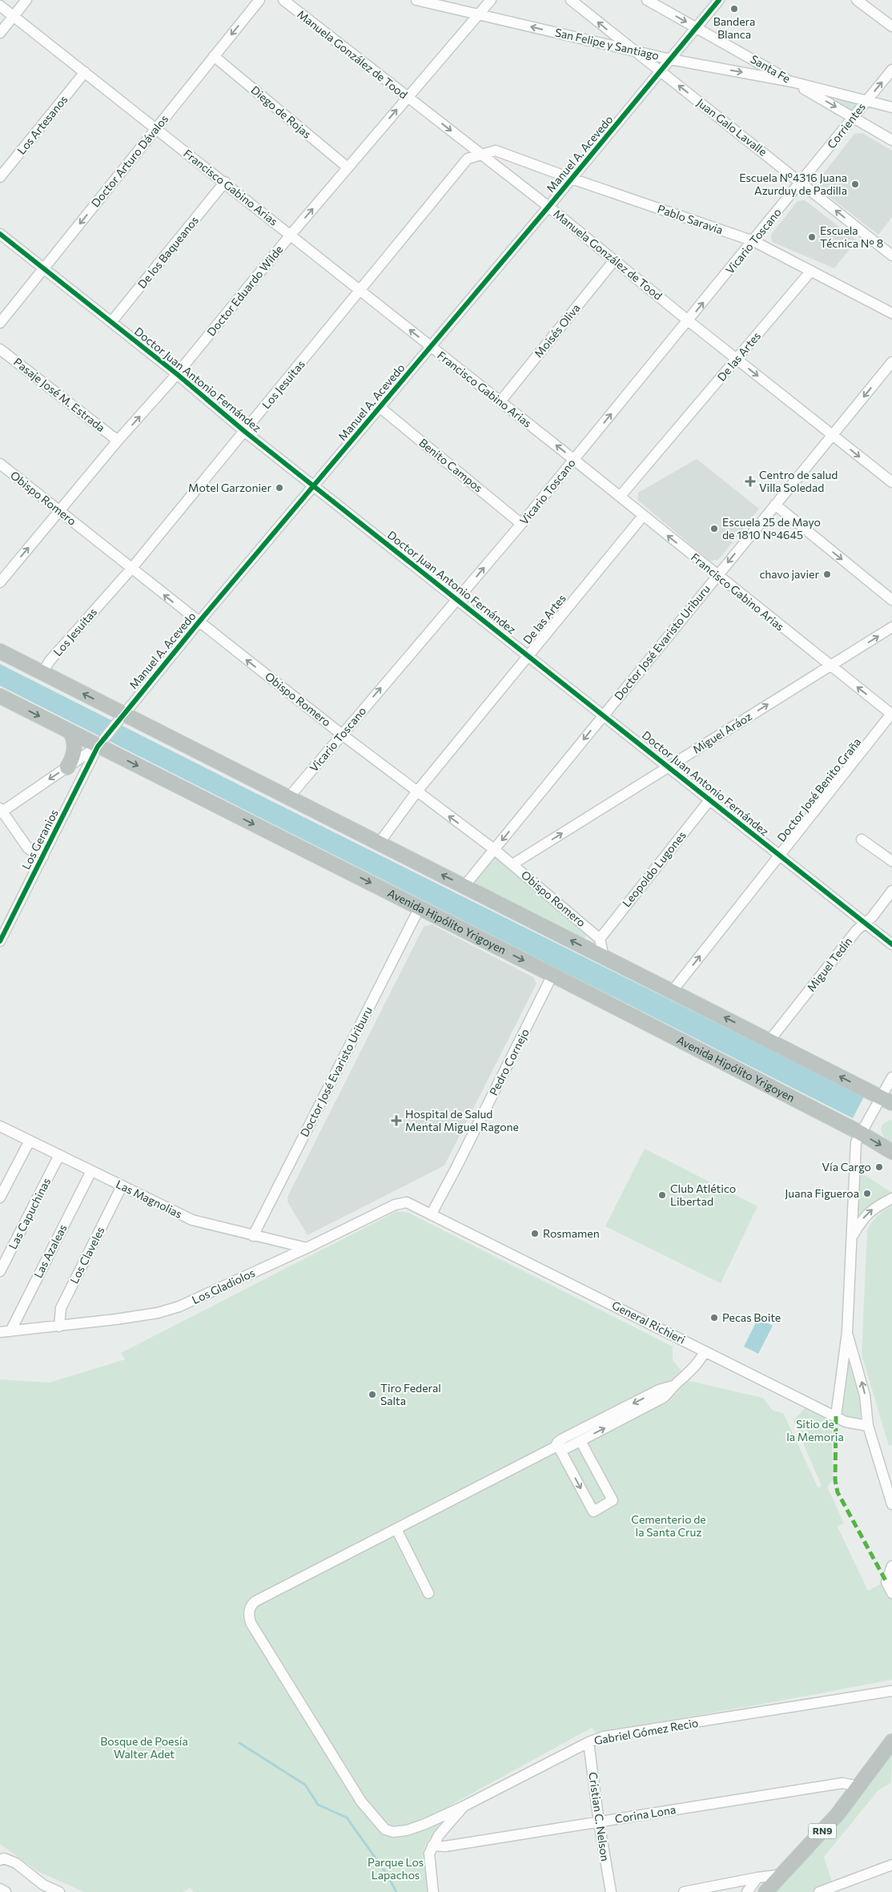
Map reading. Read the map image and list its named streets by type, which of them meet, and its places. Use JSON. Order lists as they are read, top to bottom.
{
  "streets": {
    "highway": ["Avenida Hipólito Yrigoyen", "RN9"],
    "street": [
      "San Felipe y Santiago",
      "Manuela González de Tood",
      "Santa Fe",
      "Diego de Rojas",
      "Los Artesanos",
      "Corrientes",
      "Juan Galo Lavalle",
      "Manuel A. Acevedo",
      "Doctor Arturo Dávalos",
      "Francisco Gabino Arias",
      "Pablo Saravia",
      "Vicario Toscano",
      "De los Baqueanos",
      "Doctor Eduardo Wilde",
      "Moisés Oliva",
      "De las Artes",
      "Doctor Juan Antonio Fernández",
      "Los Jesuitas",
      "Pasaje José M. Estrada",
      "Benito Campos",
      "Obispo Romero",
      "Doctor José Evaristo Uriburu",
      "Miguel Aráoz",
      "Doctor José Benito Graña",
      "Los Geranios",
      "Leopoldo Lugones",
      "Miguel Tedín",
      "Pedro Cornejo",
      "Las Magnolias",
      "Las Capuchinas",
      "Las Azaleas",
      "Los Claveles",
      "Los Gladiolos",
      "General Richieri",
      "Gabriel Gómez Recio",
      "Corina Lona",
      "Cristian C. Nelson"
    ]
  },
  "crossings": [
    ["San Felipe y Santiago", "Santa Fe"],
    ["San Felipe y Santiago", "Corrientes"],
    ["San Felipe y Santiago", "Juan Galo Lavalle"],
    ["San Felipe y Santiago", "Manuel A. Acevedo"],
    ["San Felipe y Santiago", "Doctor Eduardo Wilde"],
    ["Manuela González de Tood", "Manuel A. Acevedo"],
    ["Manuela González de Tood", "Pablo Saravia"],
    ["Manuela González de Tood", "Vicario Toscano"],
    ["Manuela González de Tood", "Doctor Eduardo Wilde"],
    ["Manuela González de Tood", "Moisés Oliva"],
    ["Manuela González de Tood", "De las Artes"],
    ["Manuela González de Tood", "Los Jesuitas"],
    ["Manuela González de Tood", "Doctor José Evaristo Uriburu"],
    ["Santa Fe", "Corrientes"],
    ["Santa Fe", "Manuel A. Acevedo"],
    ["Diego de Rojas", "Doctor Arturo Dávalos"],
    ["Diego de Rojas", "Doctor Eduardo Wilde"],
    ["Los Artesanos", "Francisco Gabino Arias"],
    ["Corrientes", "Juan Galo Lavalle"],
    ["Corrientes", "Vicario Toscano"],
    ["Juan Galo Lavalle", "Manuel A. Acevedo"],
    ["Juan Galo Lavalle", "Vicario Toscano"],
    ["Manuel A. Acevedo", "Francisco Gabino Arias"],
    ["Manuel A. Acevedo", "Pablo Saravia"],
    ["Manuel A. Acevedo", "Doctor Juan Antonio Fernández"],
    ["Manuel A. Acevedo", "Benito Campos"],
    ["Manuel A. Acevedo", "Obispo Romero"],
    ["Manuel A. Acevedo", "Los Geranios"],
    ["Manuel A. Acevedo", "Avenida Hipólito Yrigoyen"],
    ["Doctor Arturo Dávalos", "Francisco Gabino Arias"],
    ["Doctor Arturo Dávalos", "Doctor Juan Antonio Fernández"],
    ["Francisco Gabino Arias", "Vicario Toscano"],
    ["Francisco Gabino Arias", "De los Baqueanos"],
    ["Francisco Gabino Arias", "Doctor Eduardo Wilde"],
    ["Francisco Gabino Arias", "Moisés Oliva"],
    ["Francisco Gabino Arias", "De las Artes"],
    ["Francisco Gabino Arias", "Los Jesuitas"],
    ["Francisco Gabino Arias", "Doctor José Evaristo Uriburu"],
    ["Francisco Gabino Arias", "Miguel Aráoz"],
    ["Francisco Gabino Arias", "Doctor José Benito Graña"],
    ["Pablo Saravia", "Vicario Toscano"],
    ["Pablo Saravia", "De las Artes"],
    ["Pablo Saravia", "Los Jesuitas"],
    ["Vicario Toscano", "Doctor Juan Antonio Fernández"],
    ["Vicario Toscano", "Benito Campos"],
    ["Vicario Toscano", "Obispo Romero"],
    ["De los Baqueanos", "Doctor Juan Antonio Fernández"],
    ["Doctor Eduardo Wilde", "Doctor Juan Antonio Fernández"],
    ["Doctor Eduardo Wilde", "Pasaje José M. Estrada"],
    ["Doctor Eduardo Wilde", "Obispo Romero"],
    ["De las Artes", "Doctor Juan Antonio Fernández"],
    ["De las Artes", "Obispo Romero"],
    ["Doctor Juan Antonio Fernández", "Los Jesuitas"],
    ["Doctor Juan Antonio Fernández", "Doctor José Evaristo Uriburu"],
    ["Doctor Juan Antonio Fernández", "Miguel Aráoz"],
    ["Doctor Juan Antonio Fernández", "Doctor José Benito Graña"],
    ["Doctor Juan Antonio Fernández", "Leopoldo Lugones"],
    ["Doctor Juan Antonio Fernández", "Miguel Tedín"],
    ["Los Jesuitas", "Obispo Romero"],
    ["Obispo Romero", "Doctor José Evaristo Uriburu"],
    ["Obispo Romero", "Miguel Aráoz"],
    ["Obispo Romero", "Leopoldo Lugones"],
    ["Doctor José Evaristo Uriburu", "Avenida Hipólito Yrigoyen"],
    ["Doctor José Evaristo Uriburu", "Las Magnolias"],
    ["Los Geranios", "Avenida Hipólito Yrigoyen"],
    ["Avenida Hipólito Yrigoyen", "Pedro Cornejo"],
    ["Pedro Cornejo", "Los Gladiolos"],
    ["Pedro Cornejo", "General Richieri"],
    ["Las Magnolias", "Las Capuchinas"],
    ["Las Magnolias", "Las Azaleas"],
    ["Las Magnolias", "Los Claveles"],
    ["Las Magnolias", "Los Gladiolos"],
    ["Las Azaleas", "Los Gladiolos"],
    ["Los Claveles", "Los Gladiolos"],
    ["Los Gladiolos", "General Richieri"],
    ["Gabriel Gómez Recio", "Corina Lona"],
    ["Gabriel Gómez Recio", "Cristian C. Nelson"],
    ["Corina Lona", "Cristian C. Nelson"],
    ["Corina Lona", "RN9"]
  ],
  "one_way": [
    "Manuela González de Tood",
    "Santa Fe",
    "Juan Galo Lavalle",
    "Doctor Arturo Dávalos",
    "Vicario Toscano",
    "Doctor Eduardo Wilde",
    "Obispo Romero",
    "Miguel Aráoz",
    "Doctor José Benito Graña"
  ],
  "parks": [
    "Sitio de la Memoria",
    "Cementerio de la Santa Cruz",
    "Bosque de Poesía Walter Adet",
    "Parque Los Lapachos"
  ],
  "places": {
    "other": [
      "Bandera Blanca",
      "Escuela Nº4316 Juana Azurduy de Padilla",
      "Escuela Técnica N° 8",
      "Motel Garzonier",
      "Escuela 25 de Mayo de 1810 N°4645",
      "chavo javier",
      "Vía Cargo",
      "Juana Figueroa",
      "Club Atlético Libertad",
      "Rosmamen",
      "Pecas Boite",
      "Tiro Federal Salta"
    ],
    "health": ["Centro de salud Villa Soledad", "Hospital de Salud Mental Miguel Ragone"]
  }
}
